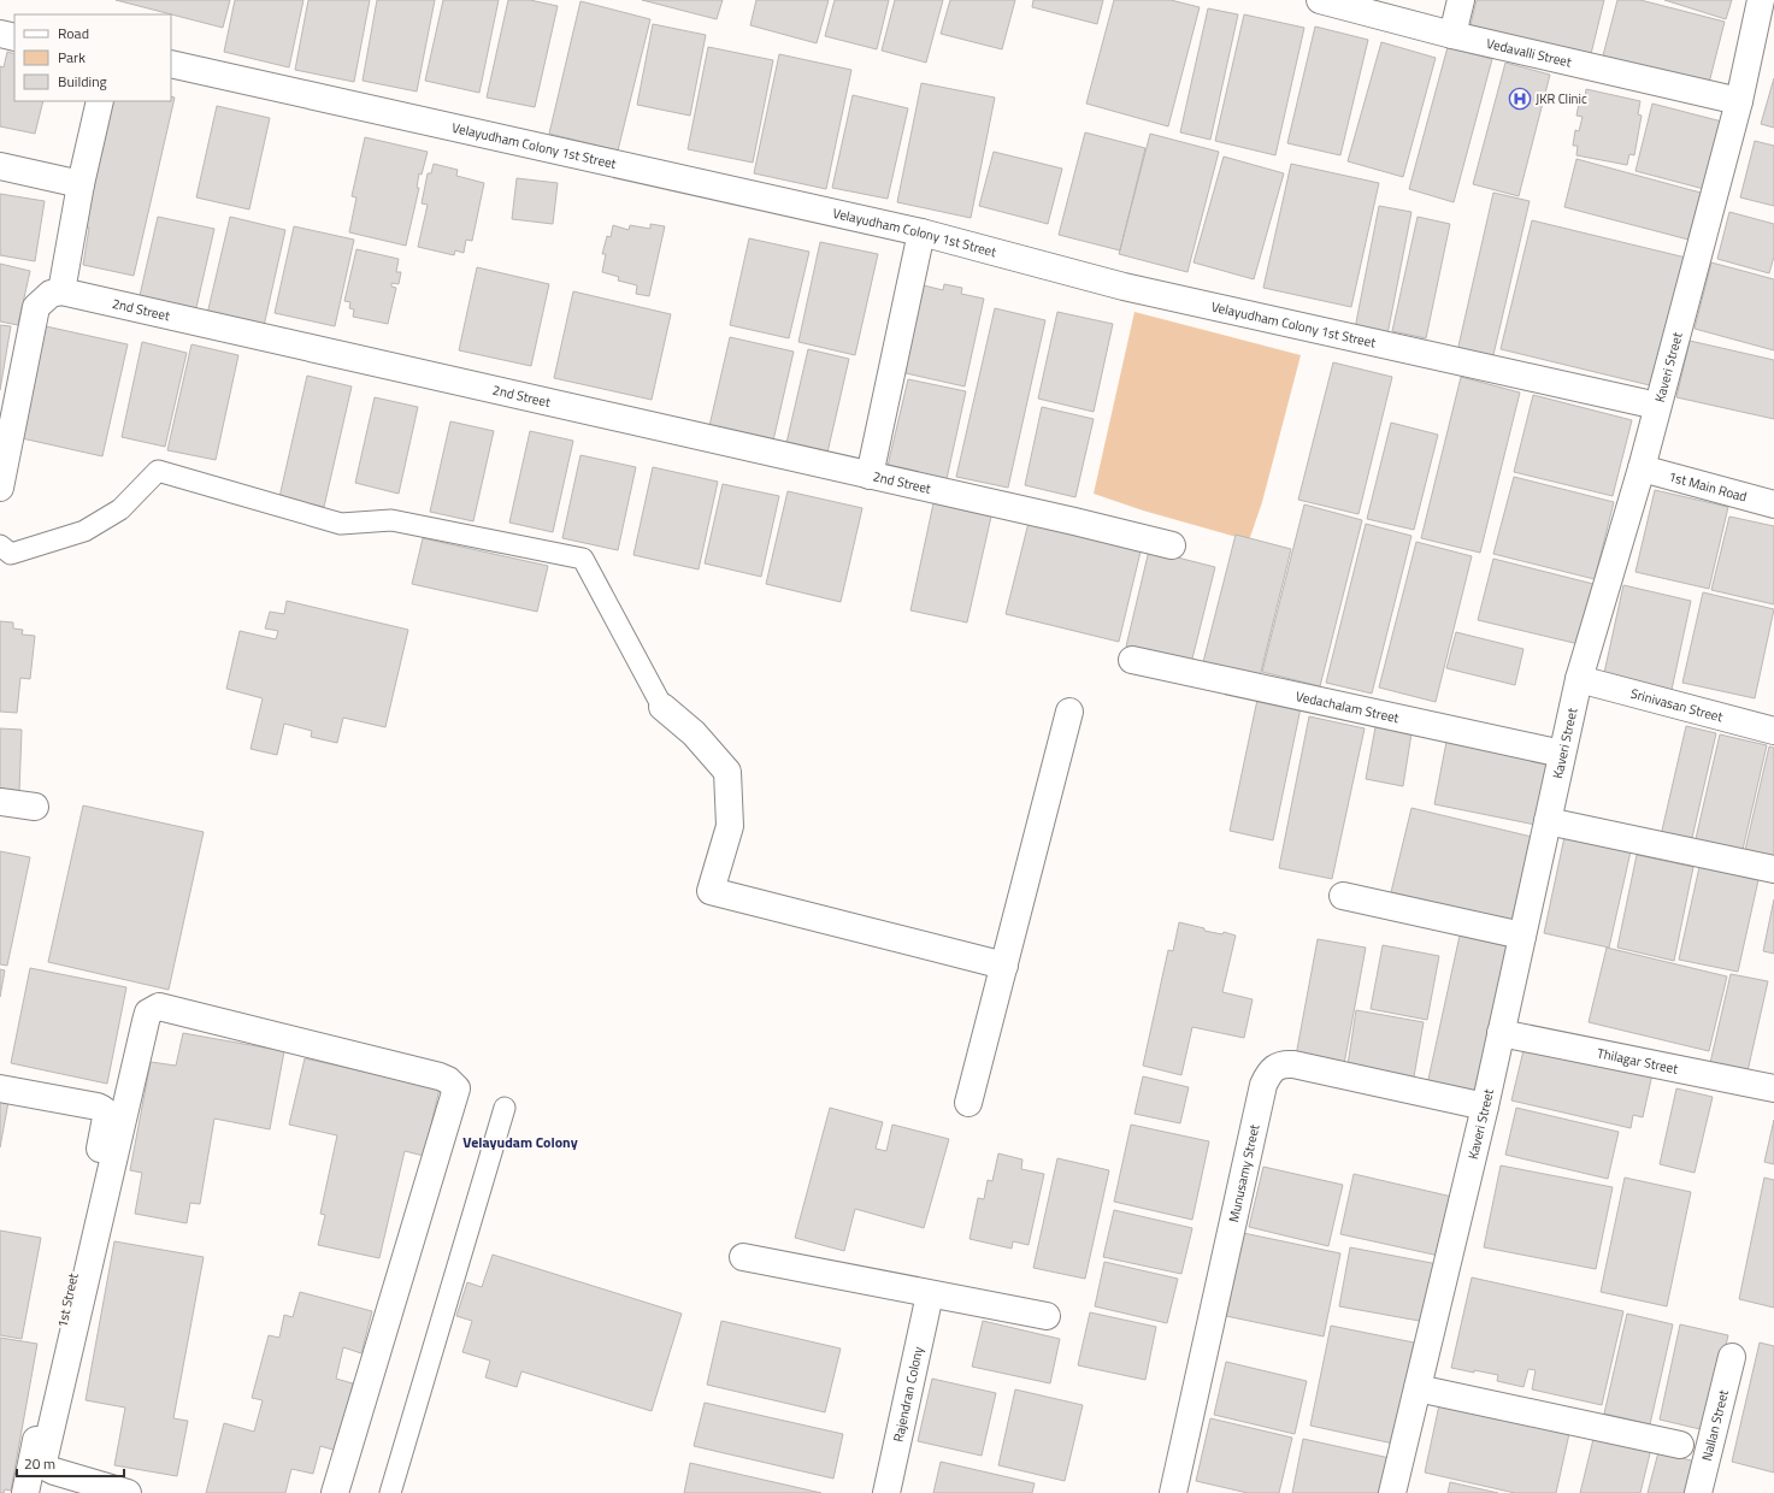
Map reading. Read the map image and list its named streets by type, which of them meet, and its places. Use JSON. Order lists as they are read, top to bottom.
{
  "streets": {
    "street": [
      "Vedavalli Street",
      "Velayudham Colony 1st Street",
      "2nd Street",
      "Kaveri Street",
      "1st Main Road",
      "Srinivasan Street",
      "Vedachalam Street",
      "Thilagar Street",
      "Munusamy Street",
      "1st Street",
      "Rajendran Colony",
      "Nallan Street"
    ]
  },
  "crossings": [
    ["Vedavalli Street", "Kaveri Street"],
    ["Velayudham Colony 1st Street", "Kaveri Street"],
    ["Kaveri Street", "1st Main Road"],
    ["Kaveri Street", "Srinivasan Street"],
    ["Kaveri Street", "Vedachalam Street"],
    ["Kaveri Street", "Thilagar Street"],
    ["Kaveri Street", "Munusamy Street"]
  ],
  "districts": ["Velayudam Colony"],
  "places": {
    "hospital": ["JKR Clinic"]
  },
  "legend": ["Road", "Park", "Building"],
  "scale_bar": "20 m"
}
